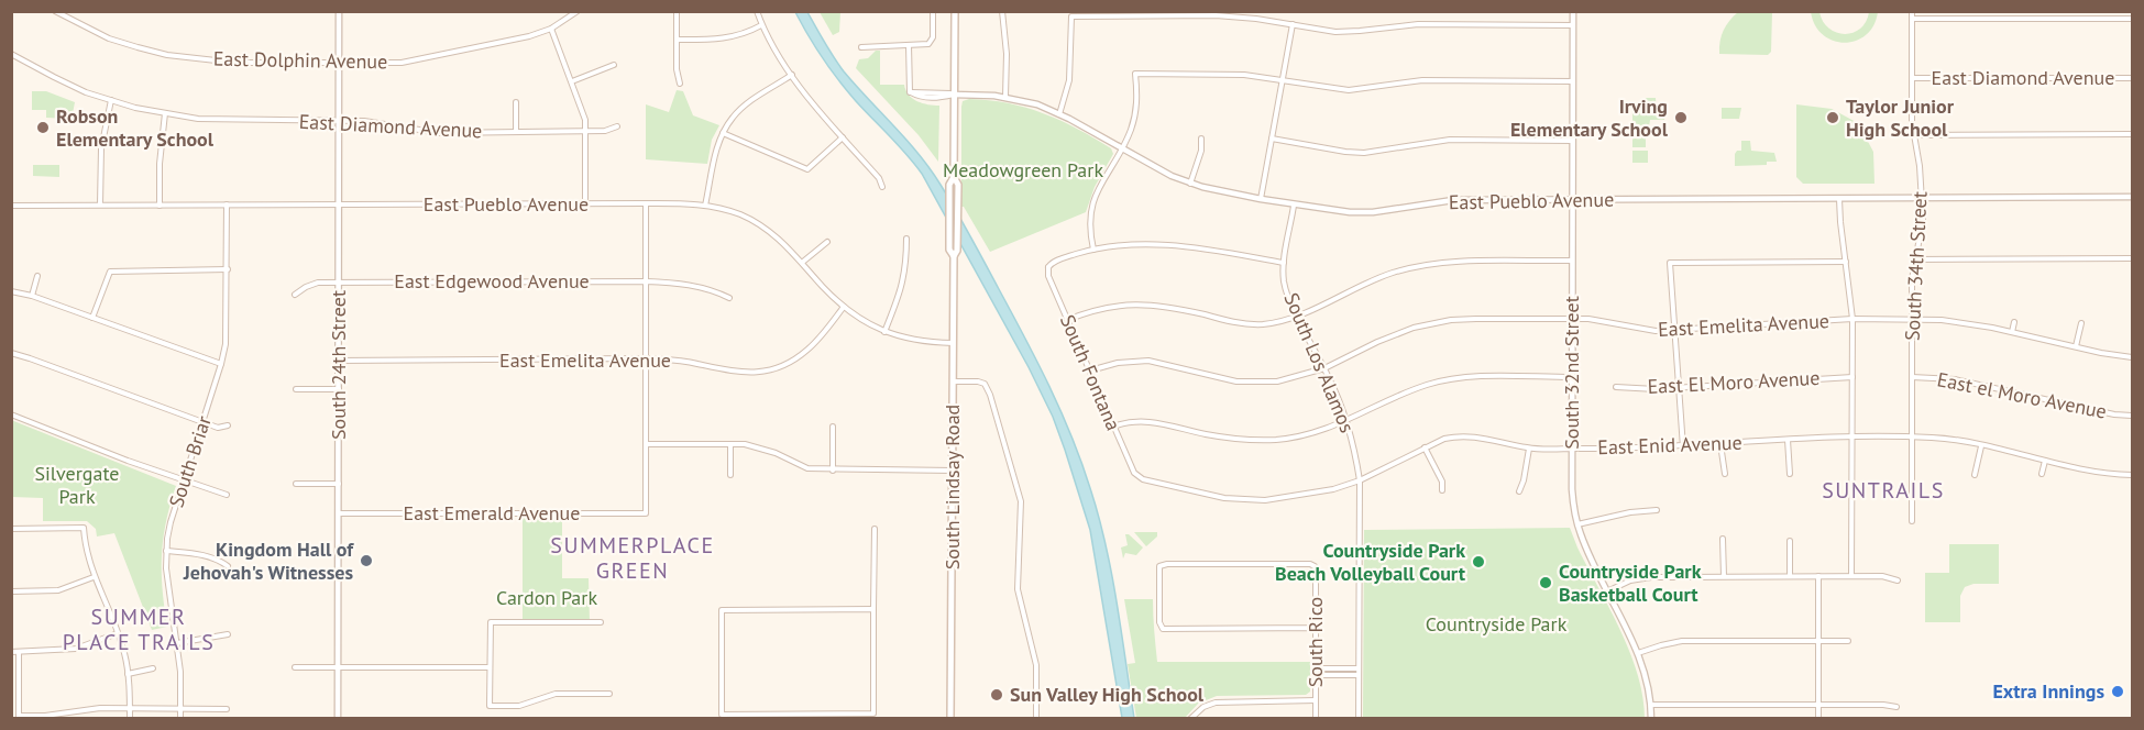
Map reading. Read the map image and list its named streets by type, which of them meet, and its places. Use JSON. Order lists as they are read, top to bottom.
{
  "streets": {
    "main road": ["South Lindsay Road"],
    "street": [
      "East Dolphin Avenue",
      "East Diamond Avenue",
      "East Pueblo Avenue",
      "South 34th Street",
      "East Edgewood Avenue",
      "East Emelita Avenue",
      "South Los Alamos",
      "South 24th Street",
      "South Fontana",
      "South 32nd Street",
      "East El Moro Avenue",
      "East el Moro Avenue",
      "East Enid Avenue",
      "South Briar",
      "East Emerald Avenue",
      "South Rico"
    ]
  },
  "crossings": [
    ["East Dolphin Avenue", "South 24th Street"],
    ["East Diamond Avenue", "South 34th Street"],
    ["East Diamond Avenue", "South 24th Street"],
    ["East Pueblo Avenue", "South 34th Street"],
    ["East Pueblo Avenue", "East Emelita Avenue"],
    ["East Pueblo Avenue", "South Los Alamos"],
    ["East Pueblo Avenue", "South 24th Street"],
    ["East Pueblo Avenue", "South 32nd Street"],
    ["East Pueblo Avenue", "South Briar"],
    ["East Pueblo Avenue", "South Lindsay Road"],
    ["South 34th Street", "East Emelita Avenue"],
    ["South 34th Street", "East el Moro Avenue"],
    ["South 34th Street", "East Enid Avenue"],
    ["East Edgewood Avenue", "South 24th Street"],
    ["East Emelita Avenue", "South Los Alamos"],
    ["East Emelita Avenue", "South 24th Street"],
    ["East Emelita Avenue", "South Fontana"],
    ["East Emelita Avenue", "South 32nd Street"],
    ["South Los Alamos", "East Enid Avenue"],
    ["South 24th Street", "East Emerald Avenue"],
    ["South Fontana", "East Enid Avenue"],
    ["South 32nd Street", "East Enid Avenue"]
  ],
  "districts": ["SUNTRAILS", "SUMMERPLACE GREEN", "SUMMER PLACE TRAILS"],
  "parks": [
    "Meadowgreen Park",
    "Silvergate Park",
    "Cardon Park",
    "Countryside Park"
  ],
  "places": [
    "Irving Elementary School",
    "Taylor Junior High School",
    "Robson Elementary School",
    "Kingdom Hall of Jehovah's Witnesses",
    "Countryside Park Beach Volleyball Court",
    "Countryside Park Basketball Court",
    "Extra Innings",
    "Sun Valley High School"
  ]
}
